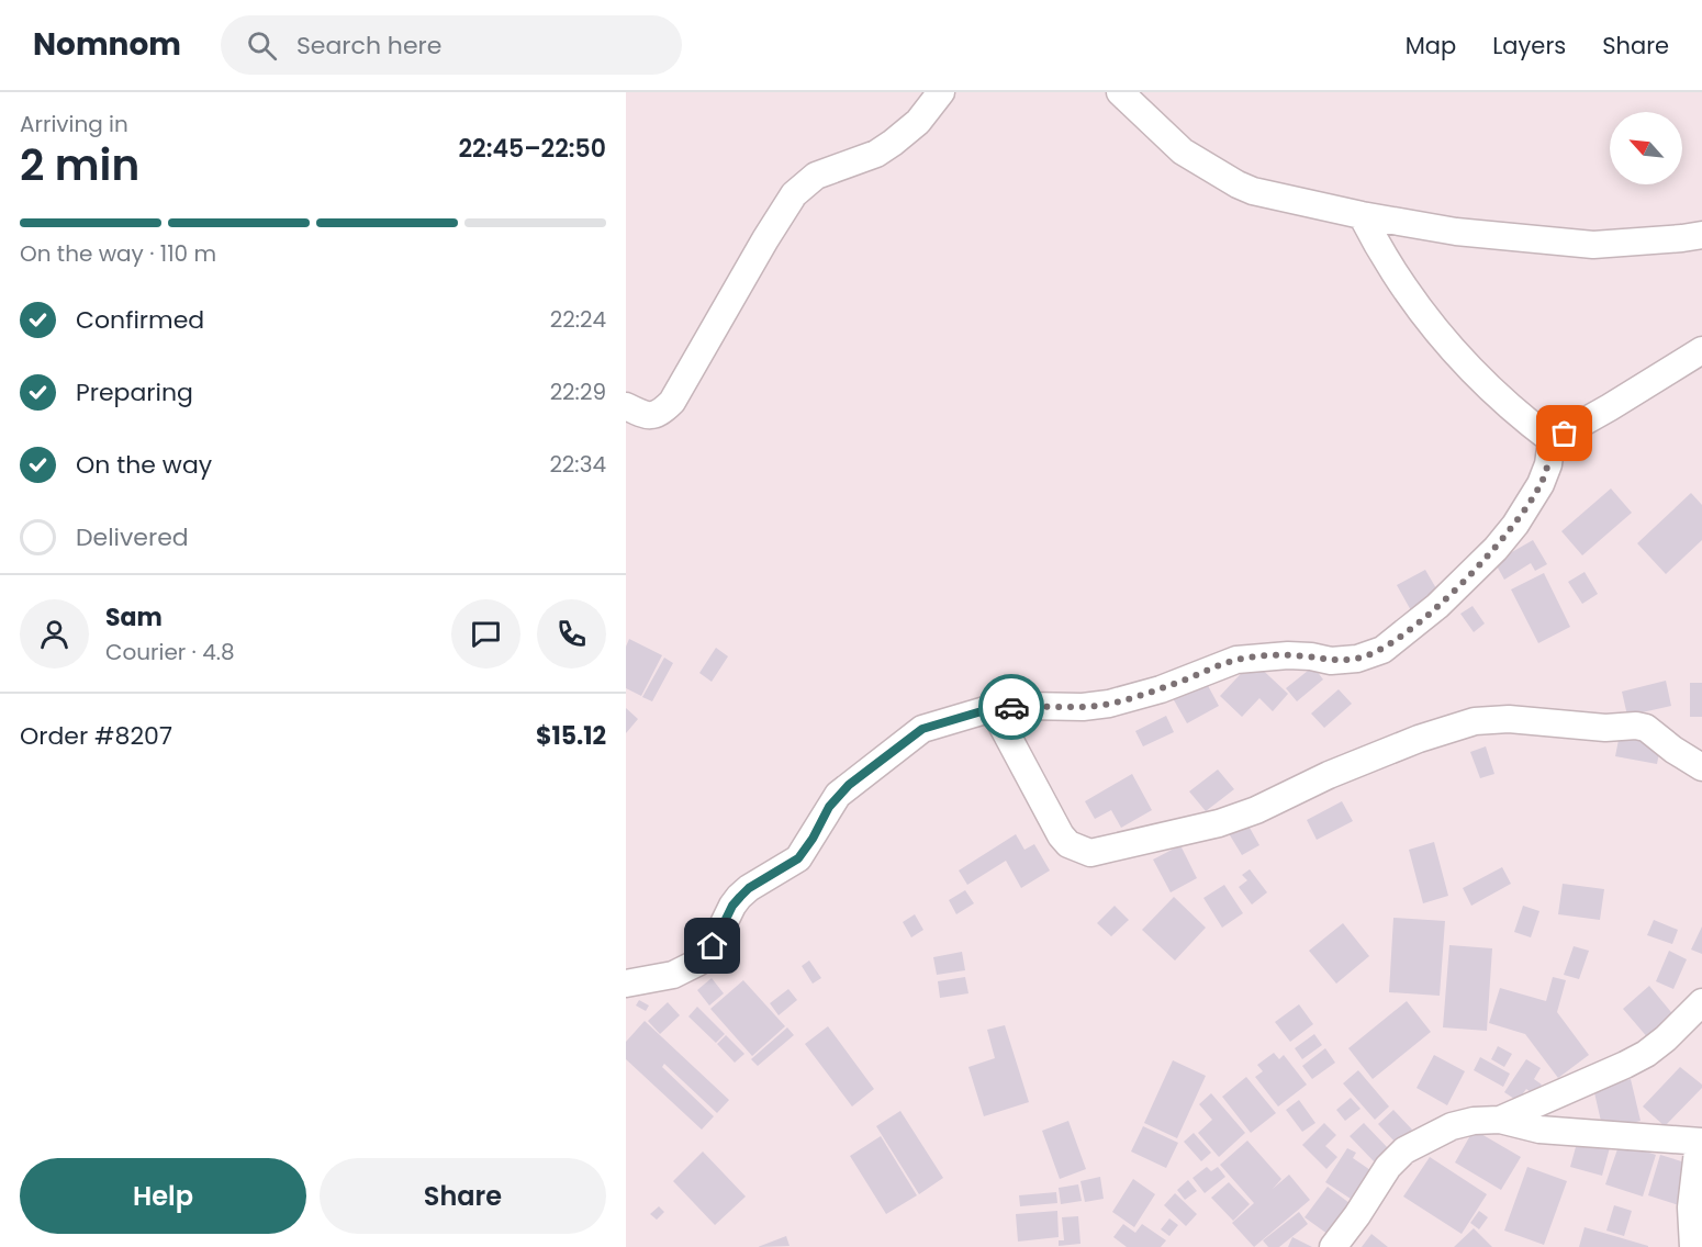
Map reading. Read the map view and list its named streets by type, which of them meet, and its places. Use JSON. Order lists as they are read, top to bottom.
{
  "north": "top left",
  "page": {
    "header": "Nomnom",
    "search": "Search here",
    "nav": ["Map", "Layers", "Share"],
    "heading": ["2 min", "Arriving in", "22:45–22:50"],
    "panel": [
      "Sam",
      "Courier · 4.8",
      "Order #8207",
      "$15.12"
    ],
    "bar": "On the way · 110 m",
    "list": [
      ["Confirmed", "22:24"],
      ["Preparing", "22:29"],
      ["On the way", "22:34"],
      "Delivered"
    ],
    "buttons": ["Help", "Share"]
  }
}
